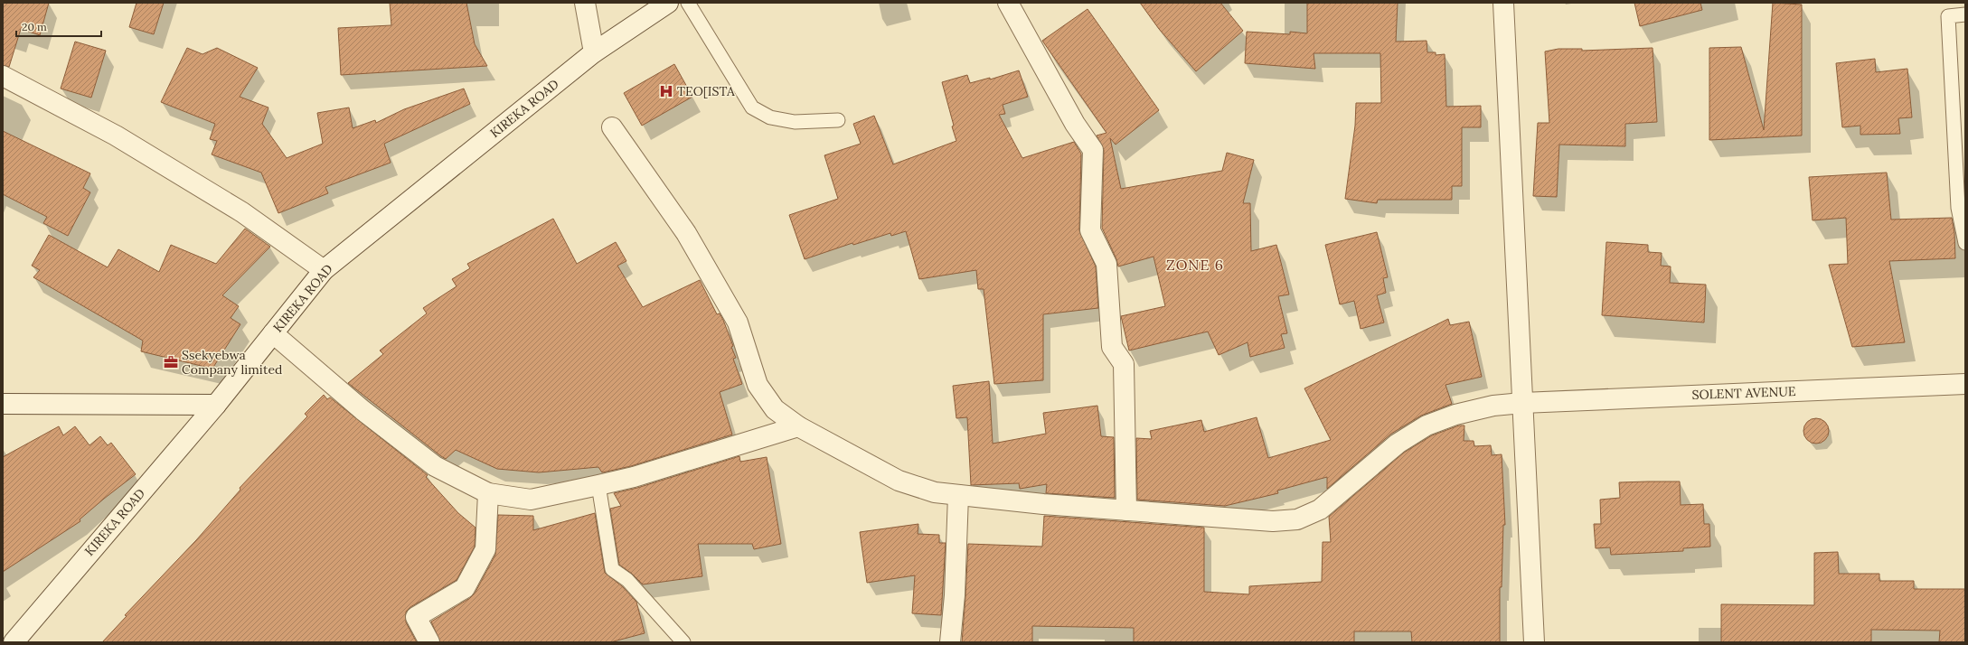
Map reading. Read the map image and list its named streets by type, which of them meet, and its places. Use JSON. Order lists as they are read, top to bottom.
{
  "streets": {
    "street": ["KIREKA ROAD", "SOLENT AVENUE"]
  },
  "districts": ["ZONE 6"],
  "places": {
    "hospital": ["TEO[ISTA"],
    "office": ["Ssekyebwa Company limited"]
  },
  "scale_bar": "20 m"
}
